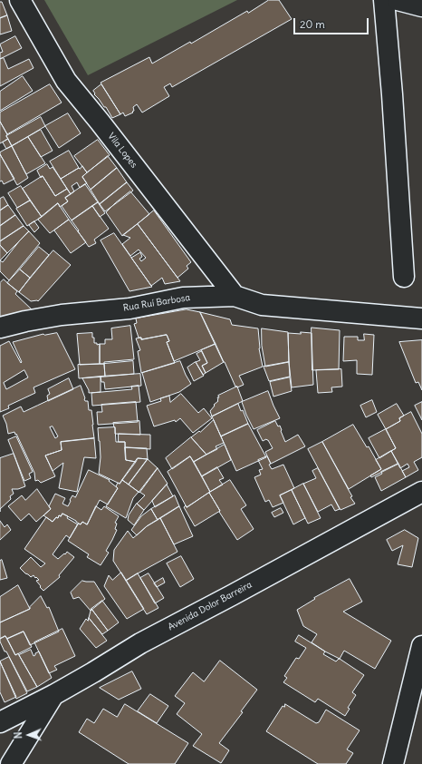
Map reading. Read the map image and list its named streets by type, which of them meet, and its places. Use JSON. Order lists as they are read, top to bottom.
{
  "streets": {
    "street": ["Vila Lopes", "Rua Ruí Barbosa", "Avenida Dolor Barreira"]
  },
  "crossings": [
    ["Vila Lopes", "Rua Ruí Barbosa"]
  ],
  "scale_bar": "20 m",
  "north": "left"
}
